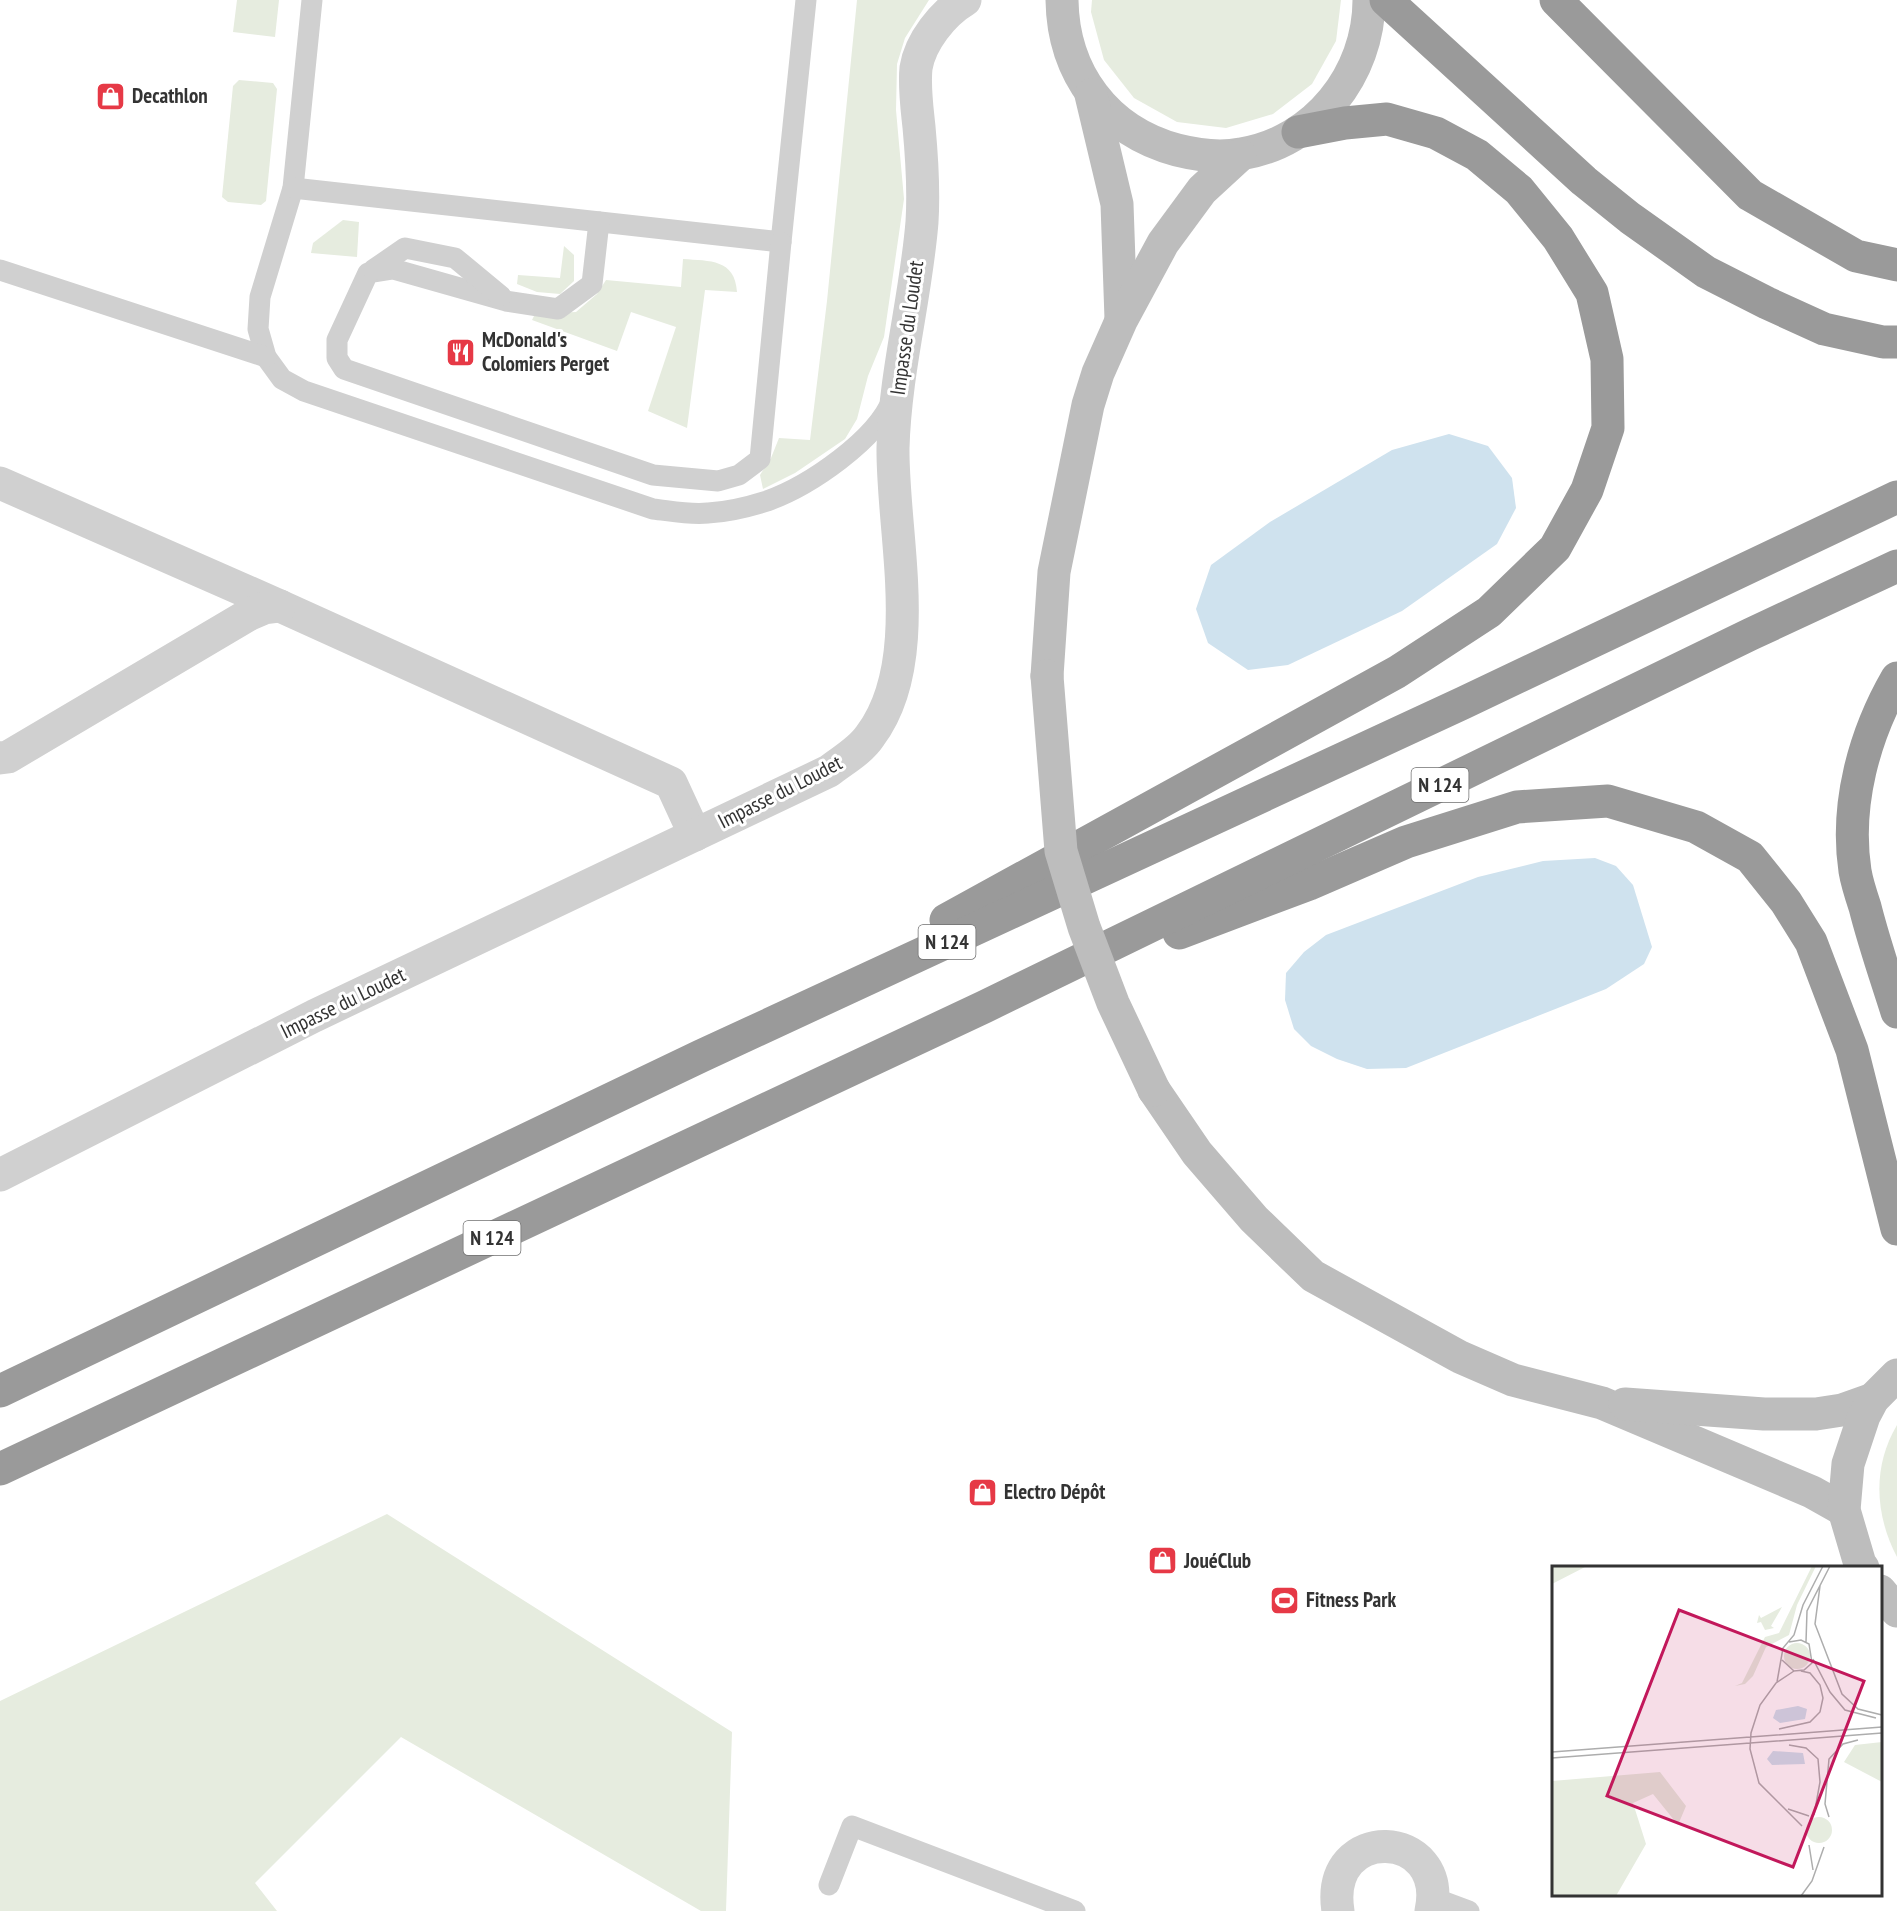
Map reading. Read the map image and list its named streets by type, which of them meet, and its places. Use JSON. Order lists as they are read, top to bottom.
{
  "streets": {
    "highway": ["N 124"],
    "street": ["Impasse du Loudet"]
  },
  "places": {
    "shop": ["Decathlon", "Electro Dépôt", "JouéClub"],
    "restaurant": ["McDonald's Colomiers Perget"],
    "sports": ["Fitness Park"]
  }
}
